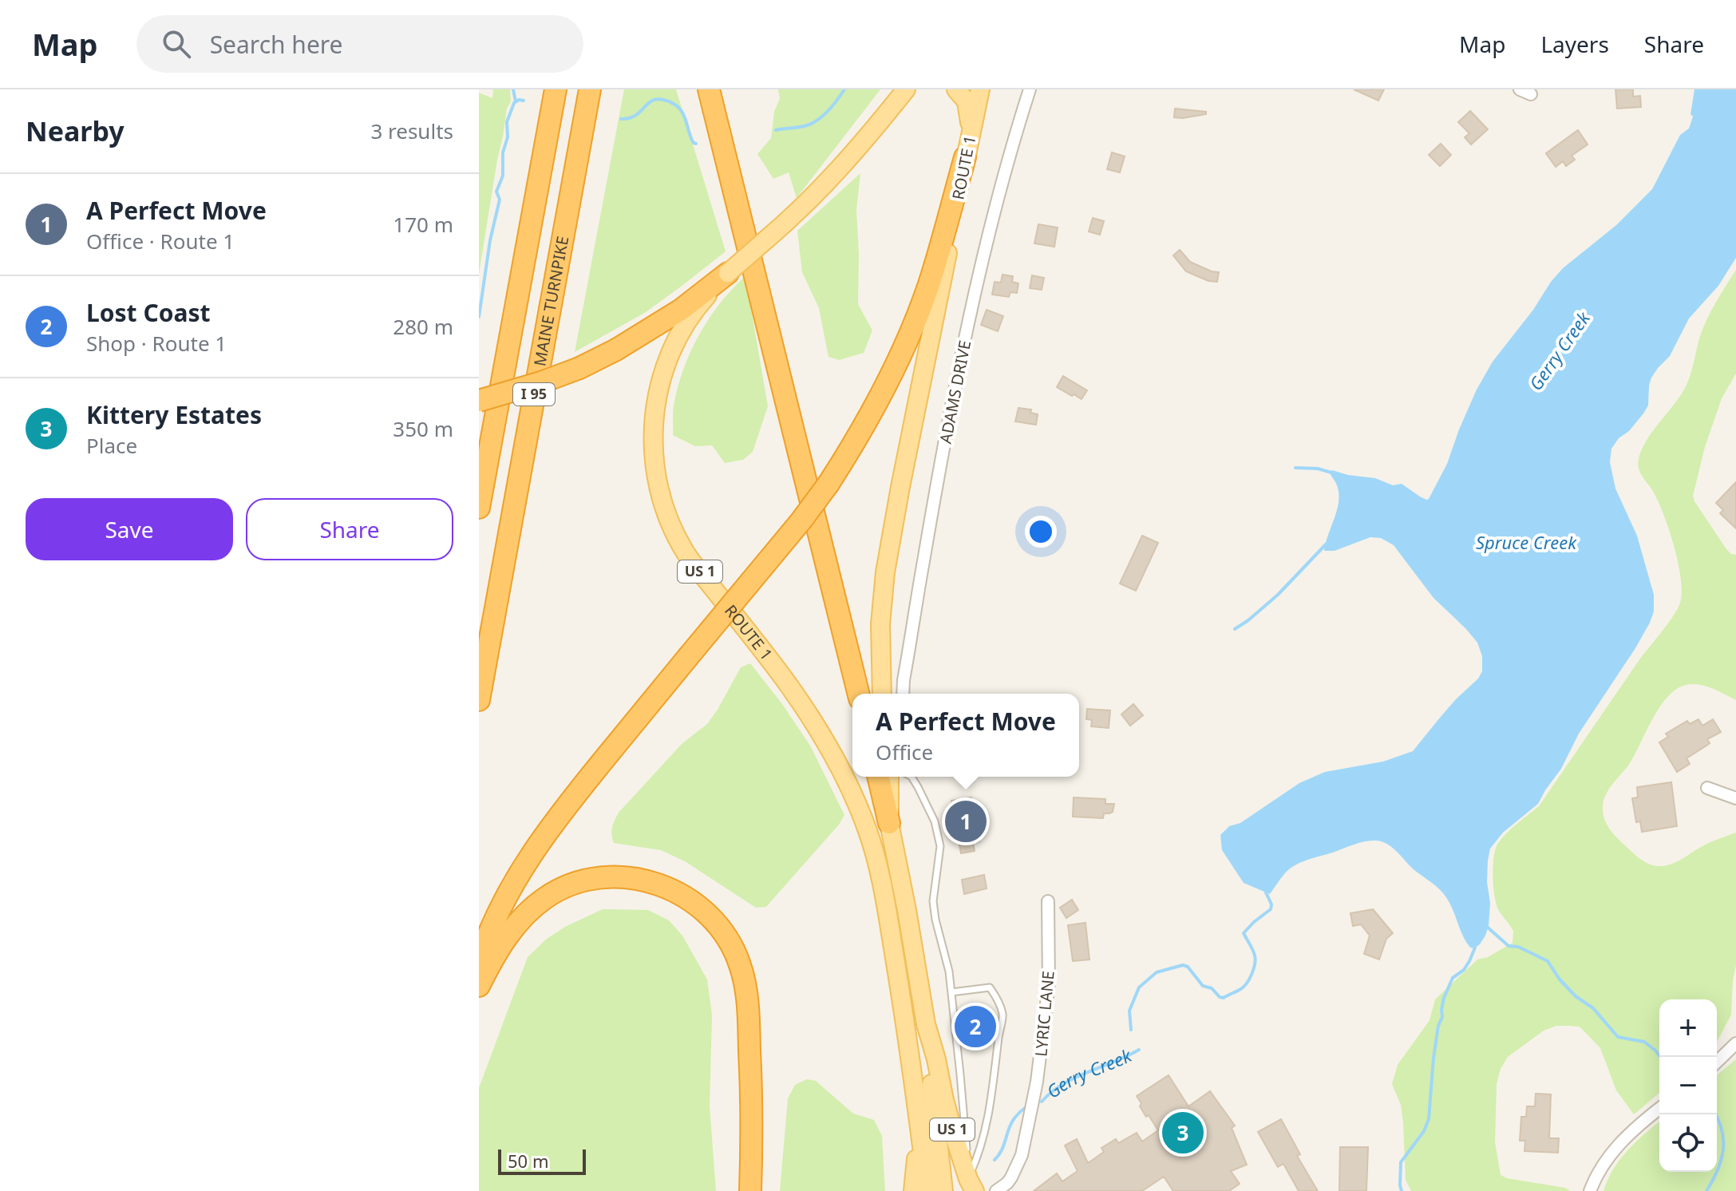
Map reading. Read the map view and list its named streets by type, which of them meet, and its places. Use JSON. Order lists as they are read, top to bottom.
{
  "streets": {
    "highway": ["MAINE TURNPIKE", "I 95"],
    "main road": ["ROUTE 1", "US 1"],
    "street": ["ADAMS DRIVE", "LYRIC LANE"]
  },
  "crossings": [
    ["ROUTE 1", "US 1"]
  ],
  "water": ["Gerry Creek", "Spruce Creek"],
  "scale_bar": "50 m",
  "page": {
    "header": "Map",
    "search": "Search here",
    "nav": ["Map", "Layers", "Share"],
    "heading": ["Nearby", "3 results"],
    "list": [
      {
        "mark": "1",
        "name": "A Perfect Move",
        "note": "Office · Route 1",
        "value": "170 m"
      },
      {
        "mark": "2",
        "name": "Lost Coast",
        "note": "Shop · Route 1",
        "value": "280 m"
      },
      {
        "mark": "3",
        "name": "Kittery Estates",
        "note": "Place",
        "value": "350 m"
      }
    ],
    "buttons": ["Save", "Share"],
    "popup": ["A Perfect Move", "Office"],
    "pins": ["1", "2", "3"],
    "map_buttons": ["+", "−"],
    "scale": "50 m"
  }
}
